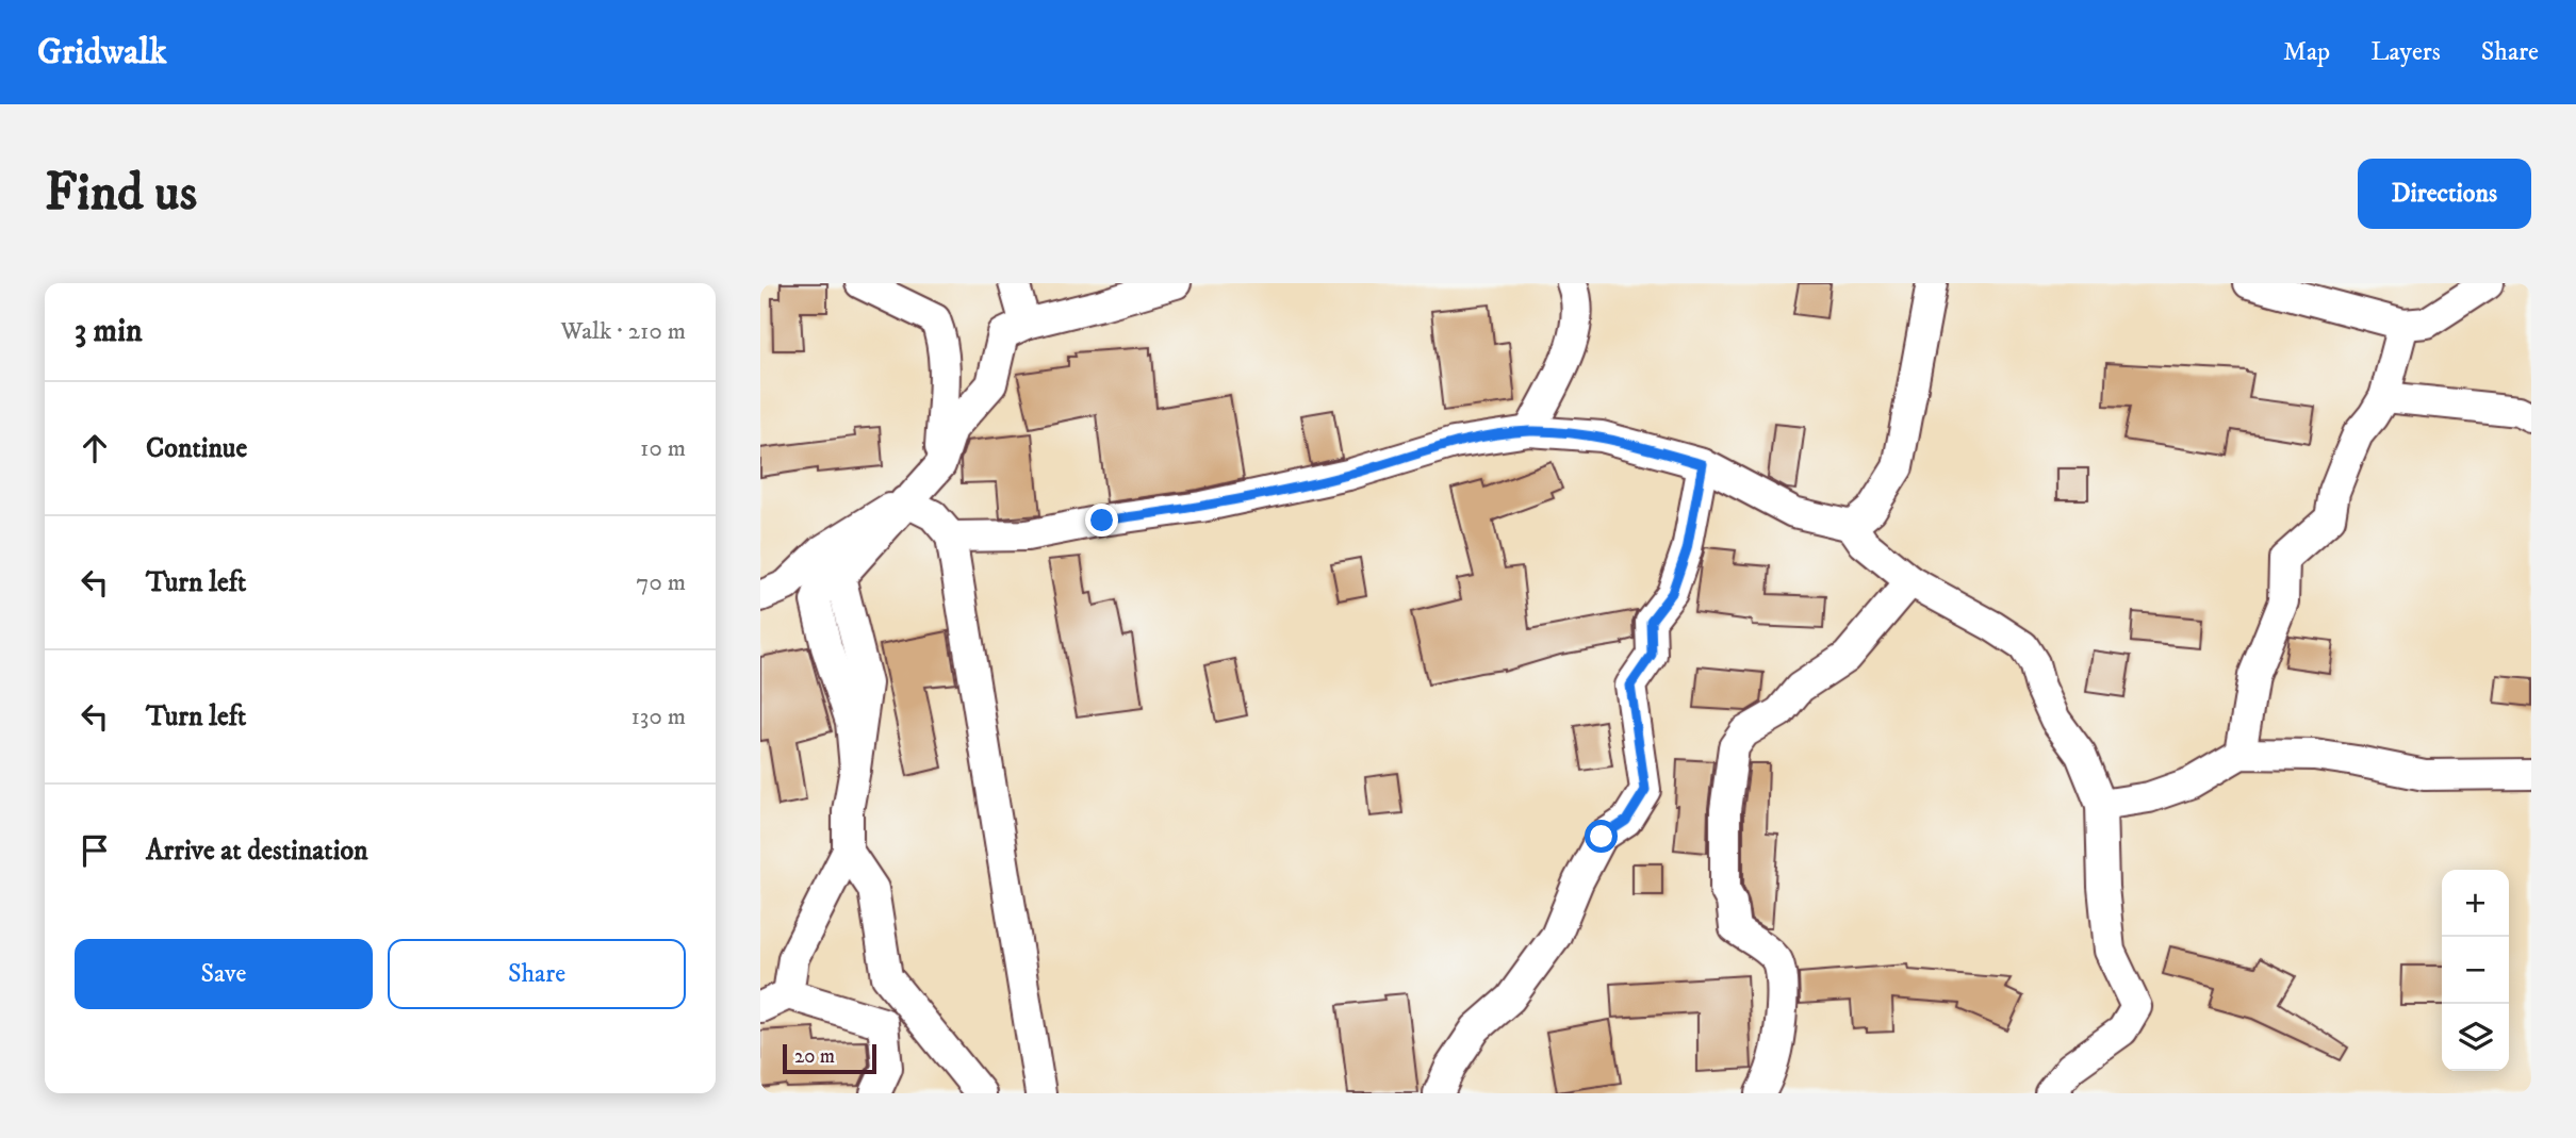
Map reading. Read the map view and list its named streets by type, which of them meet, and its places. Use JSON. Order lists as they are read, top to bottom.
{
  "scale_bar": "20 m",
  "page": {
    "header": "Gridwalk",
    "nav": ["Map", "Layers", "Share"],
    "buttons": [
      "Directions",
      ["Save", "Share"]
    ],
    "title": "Find us",
    "heading": ["3 min", "Walk · 210 m"],
    "list": [
      ["Continue", "10 m"],
      ["Turn left", "70 m"],
      ["Turn left", "130 m"],
      "Arrive at destination"
    ],
    "map_buttons": ["+", "−"],
    "scale": "20 m"
  }
}
